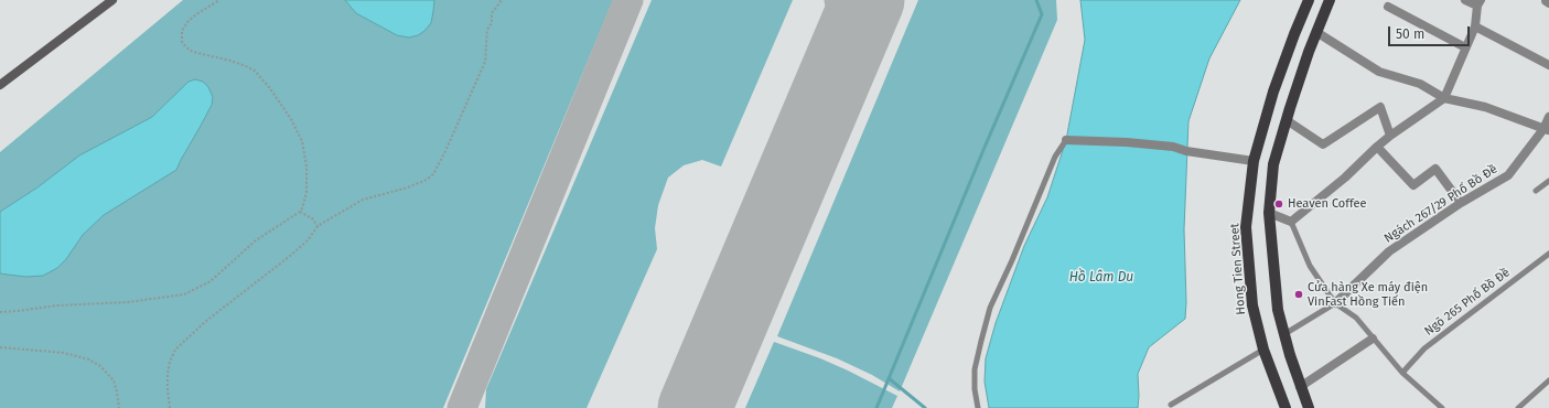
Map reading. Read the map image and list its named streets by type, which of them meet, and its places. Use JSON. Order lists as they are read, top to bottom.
{
  "streets": {
    "main road": ["Hong Tien Street"],
    "street": ["Ngách 267/29 Phố Bồ Đề"],
    "lane": ["Ngõ 265 Phố Bồ Đề"]
  },
  "water": ["Hồ Lâm Du"],
  "places": ["Heaven Coffee", "Cửa hàng Xe máy điện VinFast Hồng Tiến"],
  "scale_bar": "50 m"
}
